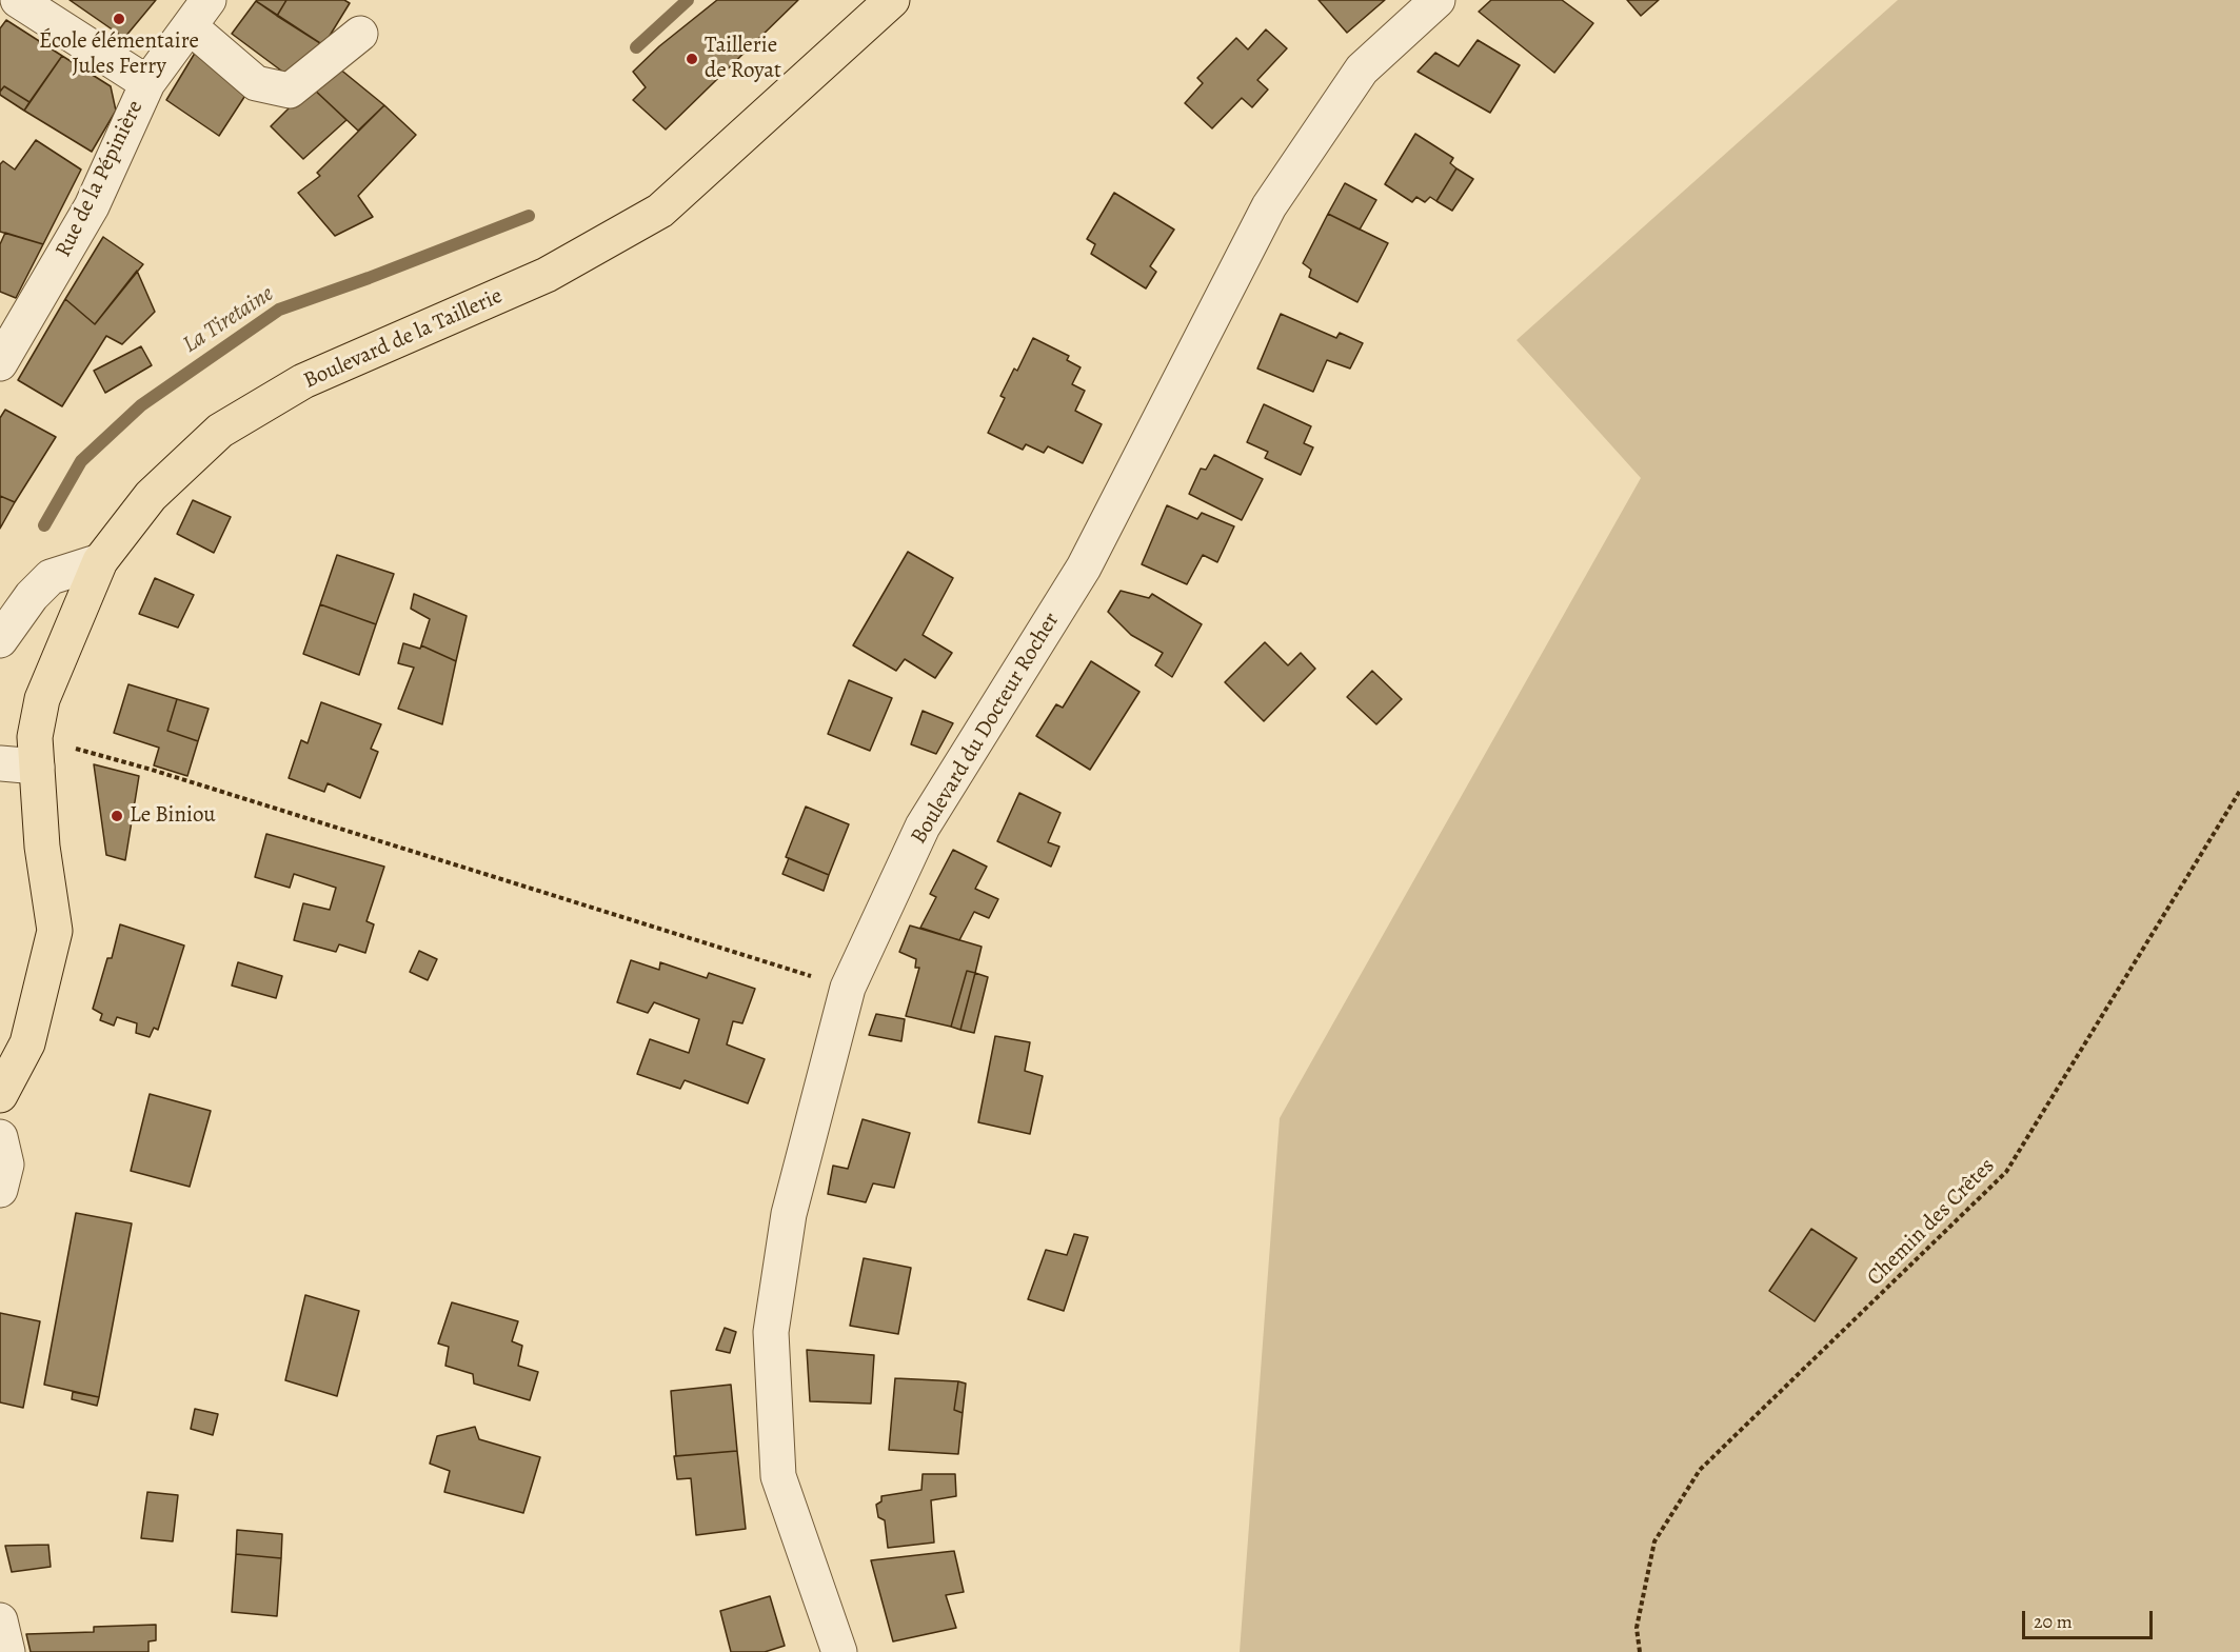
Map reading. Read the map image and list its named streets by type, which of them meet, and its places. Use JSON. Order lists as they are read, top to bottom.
{
  "streets": {
    "main road": ["Boulevard de la Taillerie"],
    "street": ["Rue de la Pépinière", "Boulevard du Docteur Rocher"],
    "path": ["Chemin des Crêtes"]
  },
  "water": ["La Tiretaine"],
  "places": ["École élémentaire Jules Ferry", "Taillerie de Royat", "Le Biniou"],
  "scale_bar": "20 m"
}
